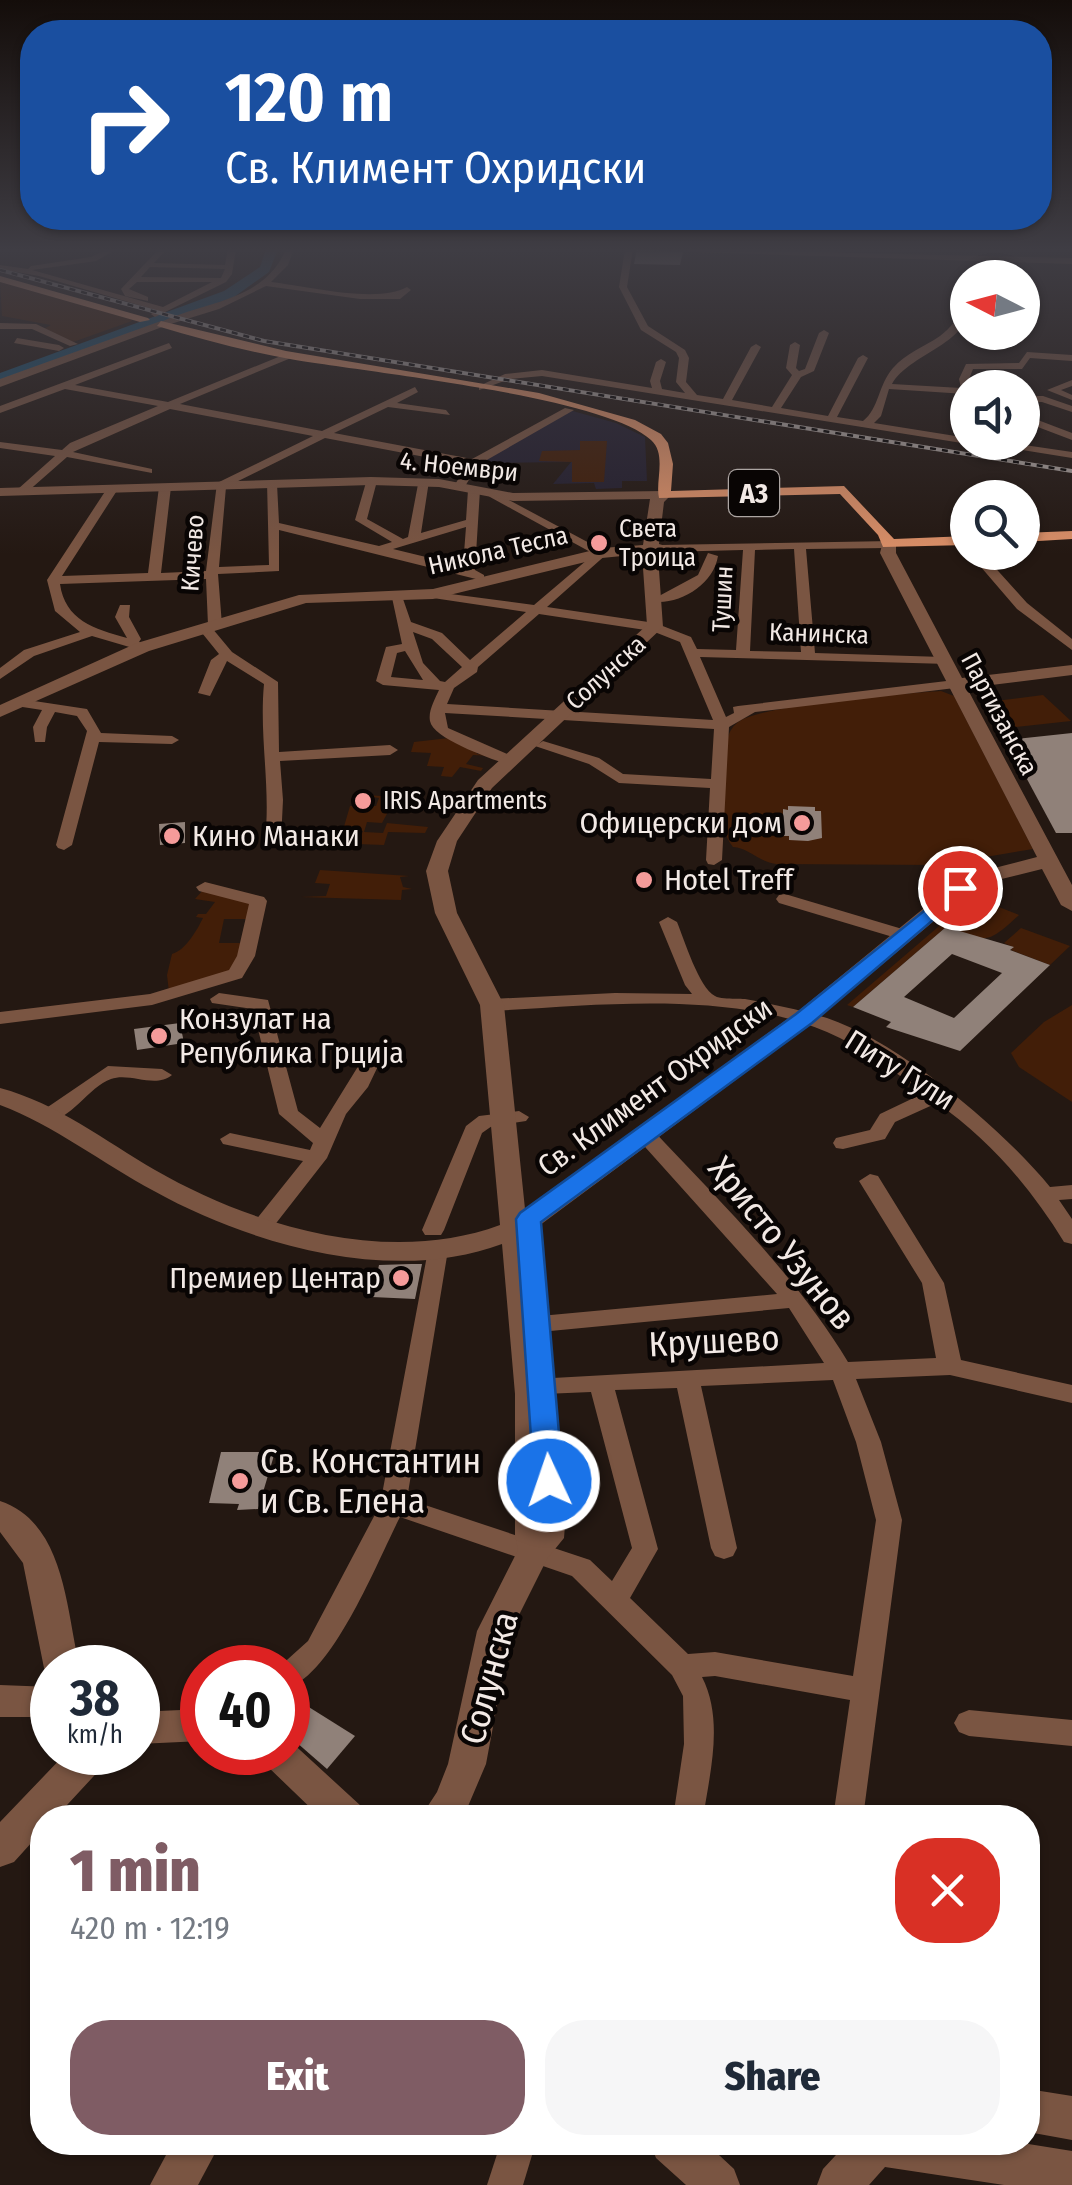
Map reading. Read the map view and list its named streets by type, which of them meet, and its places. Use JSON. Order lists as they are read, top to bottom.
{
  "streets": {
    "main road": ["4. Ноември", "A3", "Никола Тесла"],
    "street": [
      "Кичево",
      "Тушин",
      "Канинска",
      "Солунска",
      "Партизанска",
      "Питу Гули",
      "Св. Климент Охридски",
      "Христо Узунов",
      "Крушево"
    ]
  },
  "crossings": [
    ["4. Ноември", "Никола Тесла"],
    ["4. Ноември", "Кичево"],
    ["4. Ноември", "Солунска"],
    ["4. Ноември", "Партизанска"],
    ["Никола Тесла", "Кичево"],
    ["Никола Тесла", "Тушин"],
    ["Никола Тесла", "Солунска"],
    ["Никола Тесла", "Партизанска"],
    ["Тушин", "Канинска"],
    ["Канинска", "Партизанска"],
    ["Солунска", "Питу Гули"],
    ["Солунска", "Св. Климент Охридски"],
    ["Солунска", "Крушево"],
    ["Партизанска", "Св. Климент Охридски"],
    ["Питу Гули", "Св. Климент Охридски"],
    ["Св. Климент Охридски", "Христо Узунов"],
    ["Христо Узунов", "Крушево"]
  ],
  "places": [
    "Света Троица",
    "IRIS Apartments",
    "Офицерски дом",
    "Кино Манаки",
    "Hotel Treff",
    "Конзулат на Република Грција",
    "Премиер Центар",
    "Св. Константин и Св. Елена"
  ],
  "north": "left",
  "page": {
    "turn": ["120 m", "Св. Климент Охридски"],
    "speed": "38 km/h",
    "limit": "40",
    "heading": ["1 min", "420 m · 12:19"],
    "buttons": ["Exit", "Share"]
  }
}
